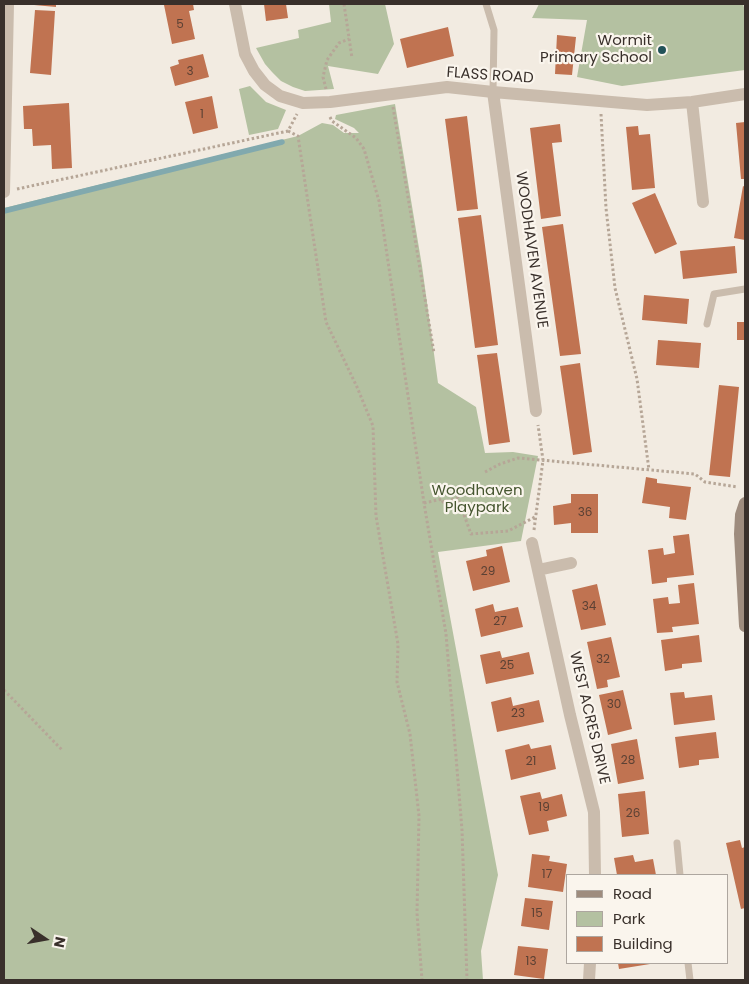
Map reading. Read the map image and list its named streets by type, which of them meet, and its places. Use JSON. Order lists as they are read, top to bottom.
{
  "streets": {
    "street": ["FLASS ROAD", "WOODHAVEN AVENUE", "WEST ACRES DRIVE"]
  },
  "crossings": [
    ["FLASS ROAD", "WOODHAVEN AVENUE"]
  ],
  "parks": ["Woodhaven Playpark"],
  "places": ["Wormit Primary School"],
  "house_numbers": [
    "5",
    "3",
    "1",
    "36",
    "29",
    "34",
    "27",
    "32",
    "25",
    "30",
    "23",
    "28",
    "21",
    "19",
    "26",
    "17",
    "15",
    "13"
  ],
  "legend": ["Road", "Park", "Building"],
  "north": "right"
}
